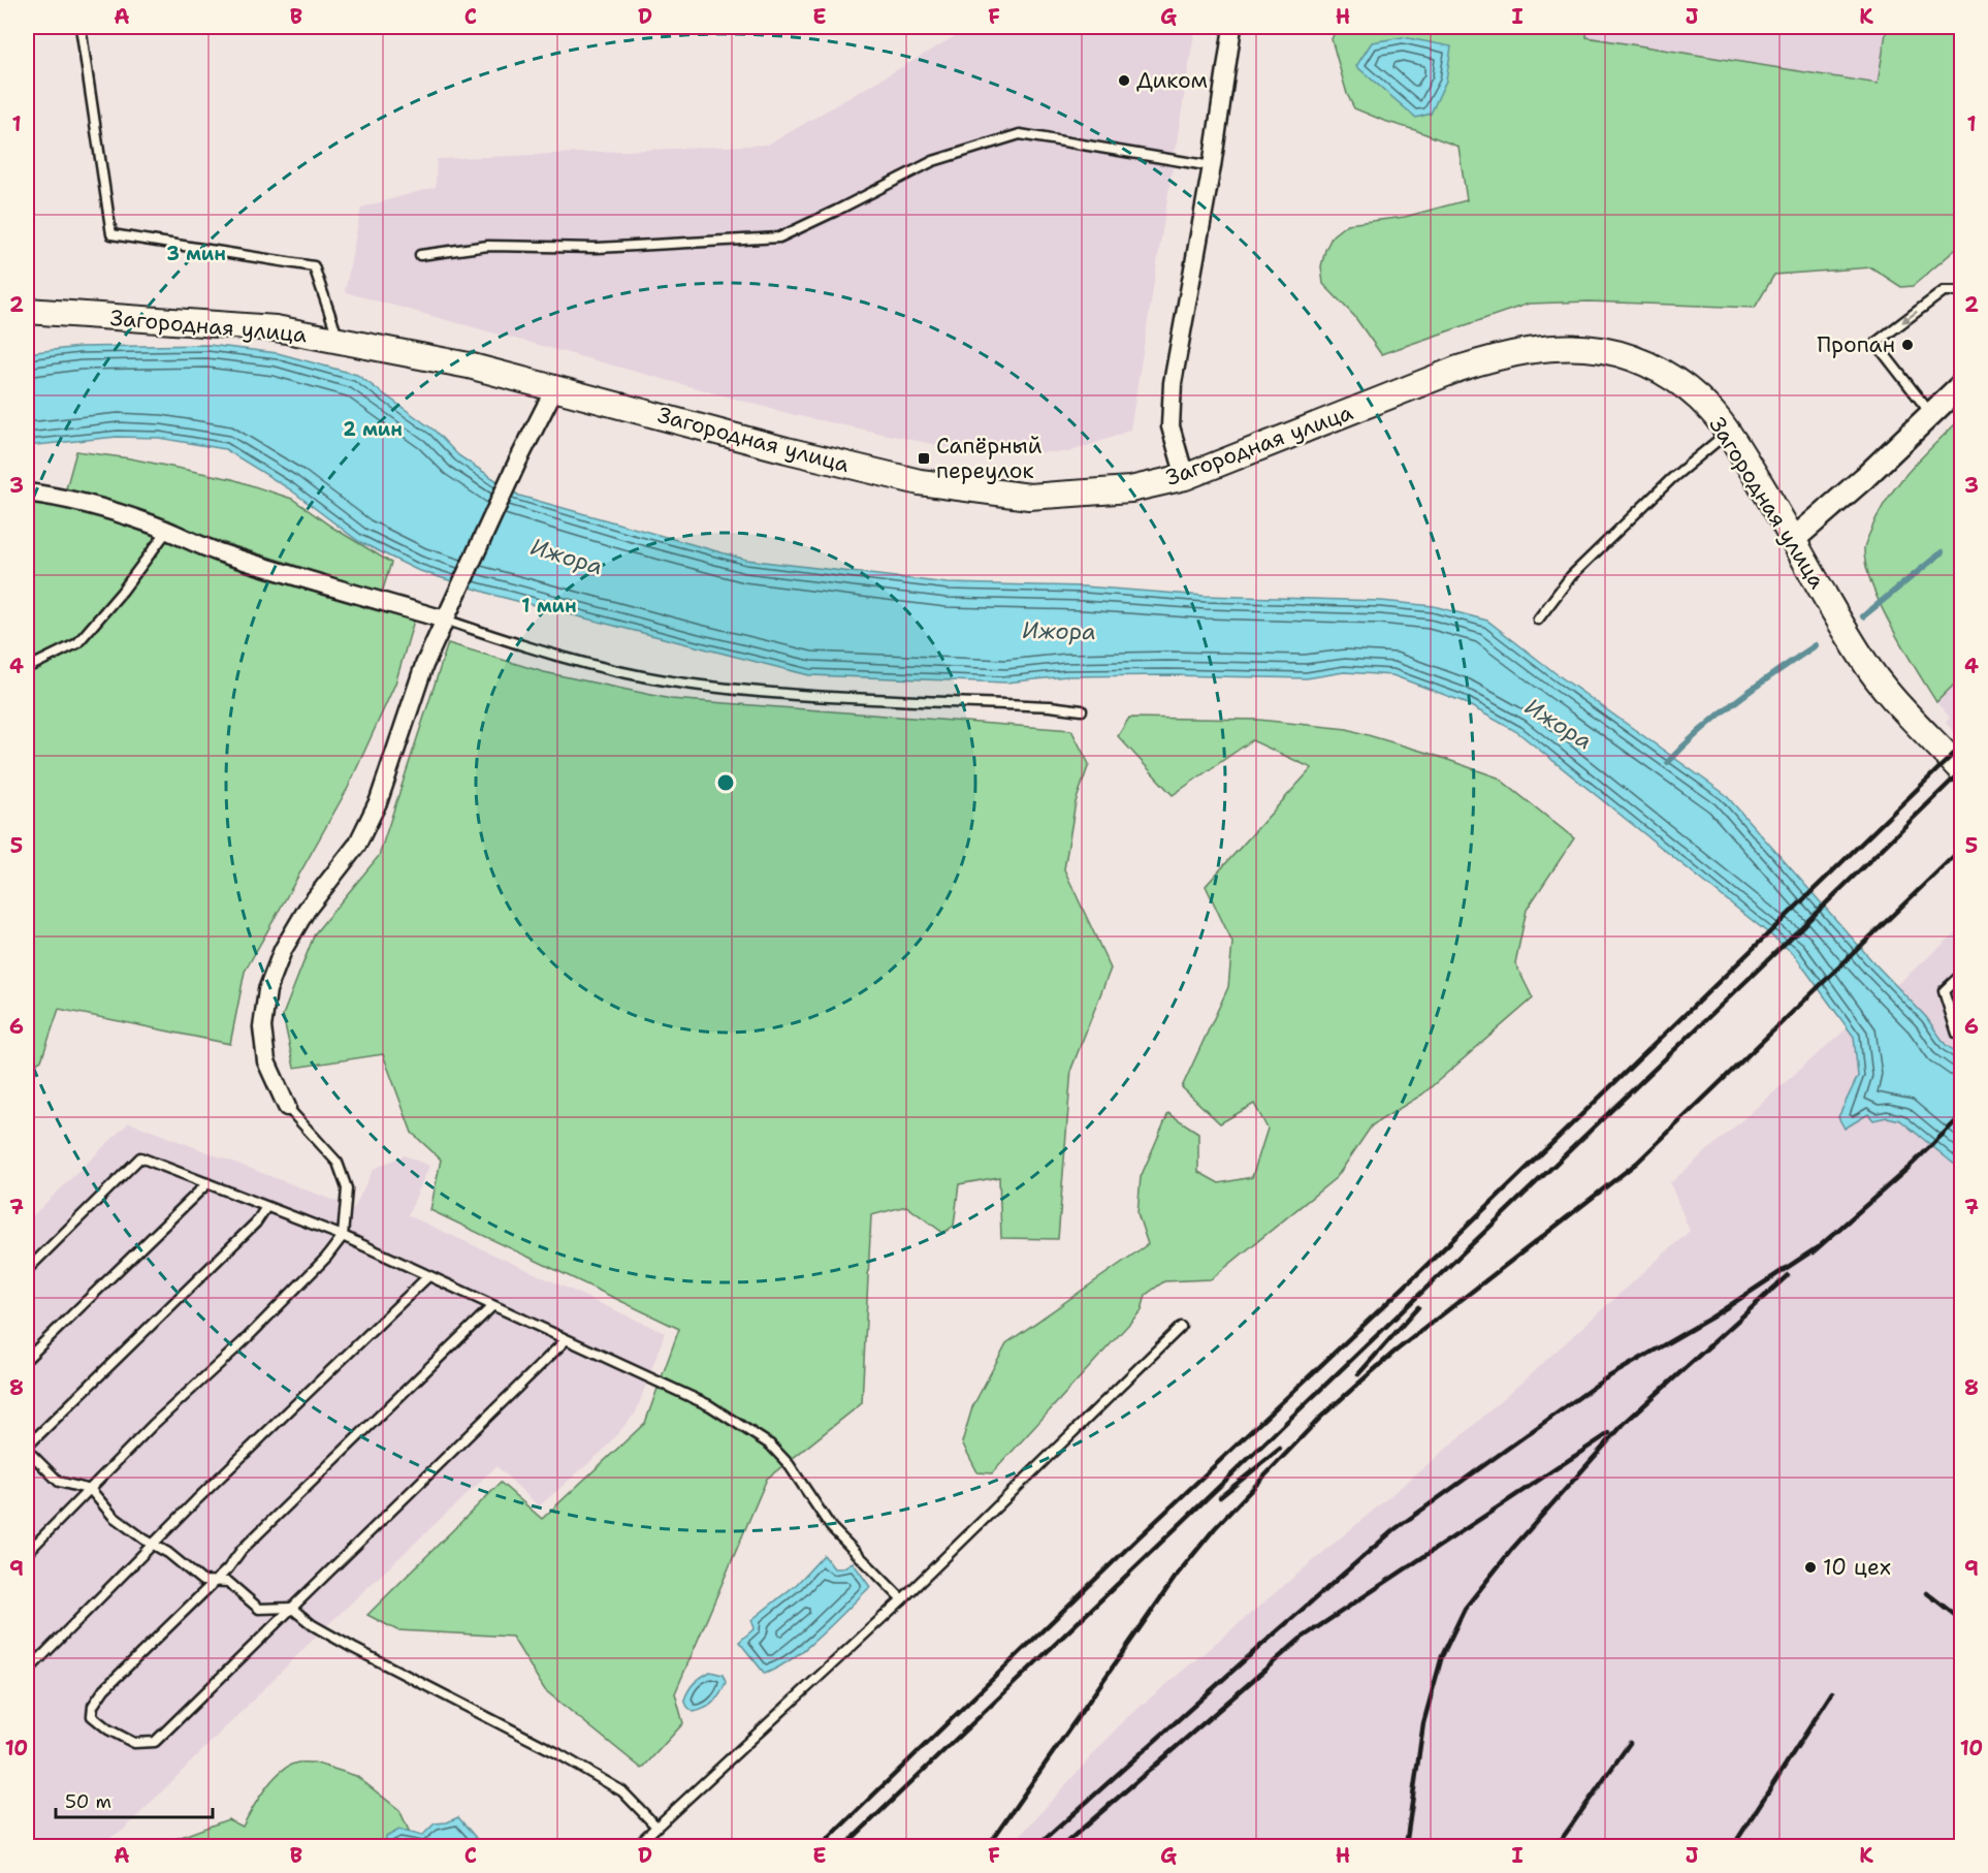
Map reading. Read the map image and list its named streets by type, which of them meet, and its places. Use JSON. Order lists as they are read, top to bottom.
{
  "streets": {
    "main road": ["Загородная улица"]
  },
  "water": ["Ижора"],
  "places": {
    "other": ["Диком", "Пропан", "10 цех"],
    "transit": ["Сапёрный переулок"]
  },
  "scale_bar": "50 m",
  "grid": {
    "columns": [
      "A",
      "B",
      "C",
      "D",
      "E",
      "F",
      "G",
      "H",
      "I",
      "J",
      "K"
    ],
    "rows": [
      "1",
      "2",
      "3",
      "4",
      "5",
      "6",
      "7",
      "8",
      "9",
      "10"
    ]
  },
  "rings": ["3 мин", "2 мин", "1 мин"]
}
